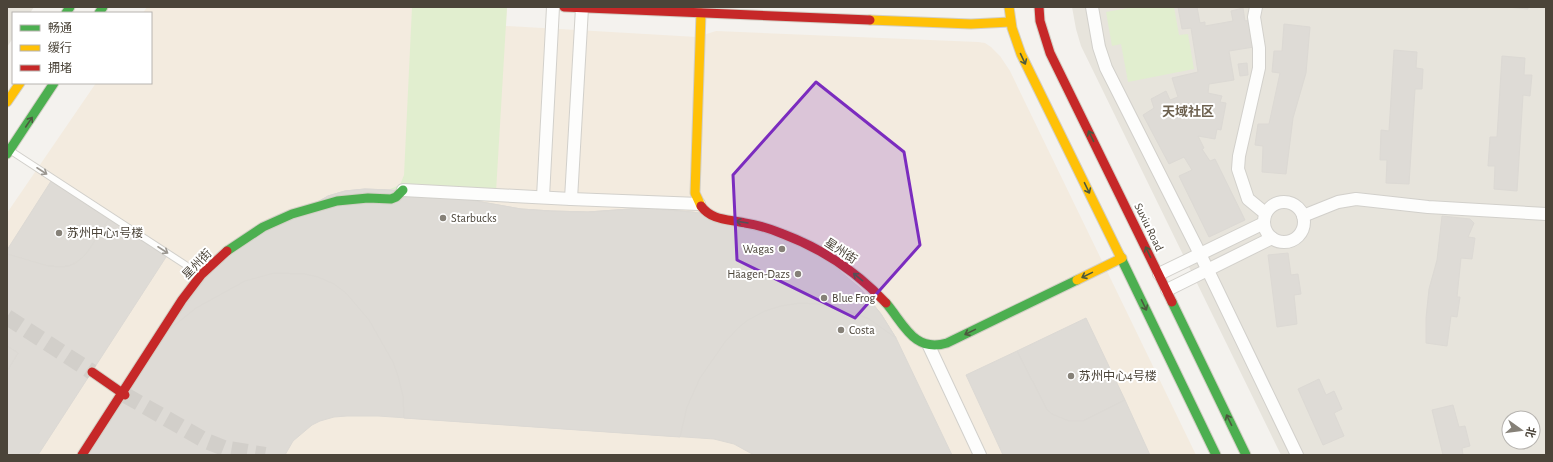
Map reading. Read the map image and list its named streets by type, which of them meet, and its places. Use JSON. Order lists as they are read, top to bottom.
{
  "streets": {
    "street": ["Suxiu Road", "星州街"]
  },
  "one_way": ["星州街"],
  "districts": ["天域社区"],
  "places": [
    "Starbucks",
    "苏州中心1号楼",
    "Wagas",
    "Häagen-Dazs",
    "Blue Frog",
    "Costa",
    "苏州中心4号楼"
  ],
  "legend": ["畅通", "缓行", "拥堵"],
  "north": "right"
}
